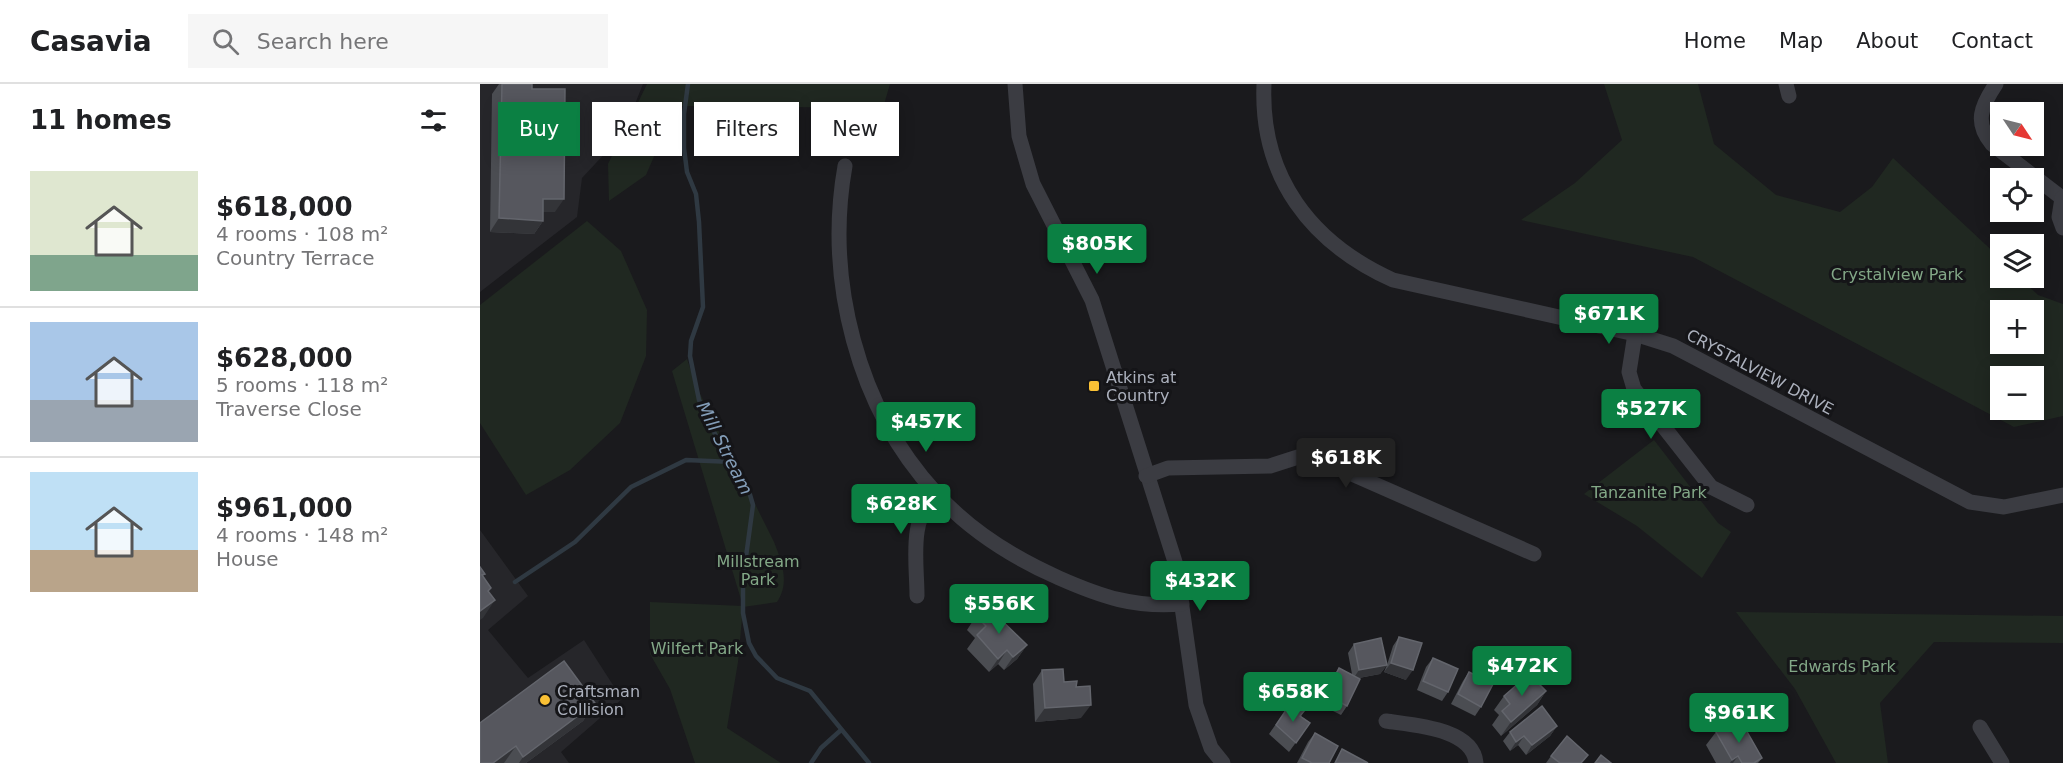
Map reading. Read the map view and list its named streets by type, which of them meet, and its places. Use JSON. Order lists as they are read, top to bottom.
{
  "streets": {
    "street": ["CRYSTALVIEW DRIVE"]
  },
  "water": ["Mill Stream"],
  "parks": [
    "Crystalview Park",
    "Tanzanite Park",
    "Millstream Park",
    "Wilfert Park",
    "Edwards Park"
  ],
  "places": {
    "transit": ["Atkins at Country"],
    "other": ["Craftsman Collision"]
  },
  "north": "bottom right",
  "page": {
    "header": "Casavia",
    "search": "Search here",
    "nav": [
      "Home",
      "Map",
      "About",
      "Contact"
    ],
    "heading": "11 homes",
    "map_buttons": ["+", "−"],
    "chip": [
      "Buy",
      "Rent",
      "Filters",
      "New"
    ],
    "list": [
      {
        "name": "$618,000",
        "note": "4 rooms · 108 m² · Country Terrace"
      },
      {
        "name": "$628,000",
        "note": "5 rooms · 118 m² · Traverse Close"
      },
      {
        "name": "$961,000",
        "note": "4 rooms · 148 m² · House"
      }
    ],
    "price": [
      "$805K",
      "$671K",
      "$527K",
      "$457K",
      "$618K",
      "$628K",
      "$432K",
      "$556K",
      "$472K",
      "$658K",
      "$961K"
    ]
  }
}
